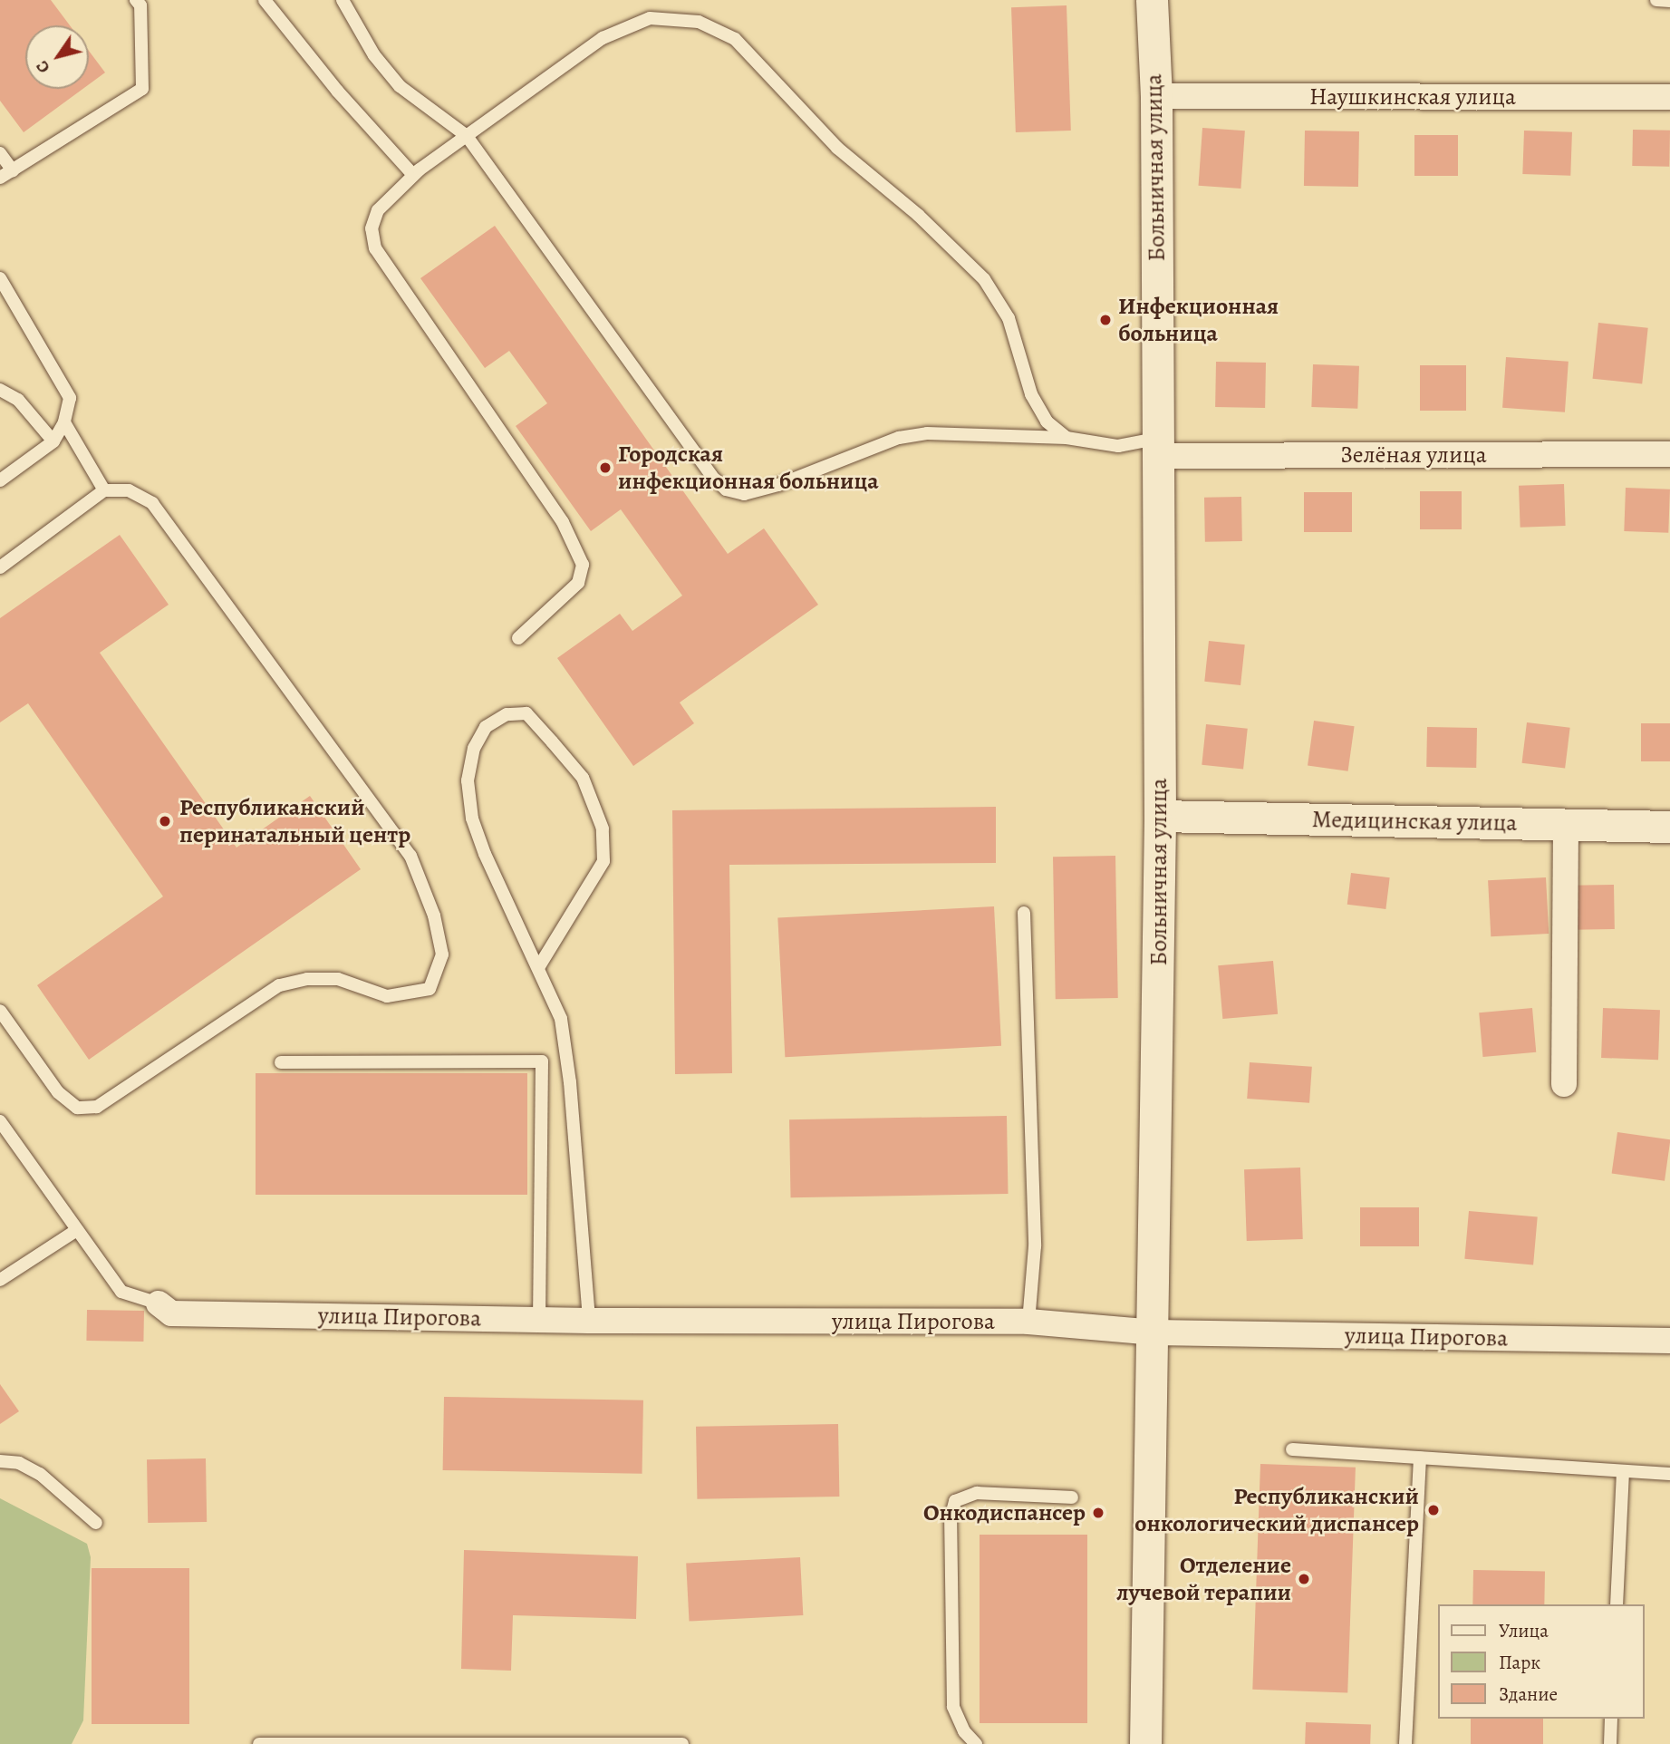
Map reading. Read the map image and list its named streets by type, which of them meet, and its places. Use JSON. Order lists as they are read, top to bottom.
{
  "streets": {
    "street": [
      "Наушкинская улица",
      "Больничная улица",
      "Зелёная улица",
      "Медицинская улица",
      "улица Пирогова"
    ]
  },
  "crossings": [
    ["Наушкинская улица", "Больничная улица"],
    ["Больничная улица", "Зелёная улица"],
    ["Больничная улица", "Медицинская улица"],
    ["Больничная улица", "улица Пирогова"]
  ],
  "places": [
    "Инфекционная больница",
    "Городская инфекционная больница",
    "Республиканский перинатальный центр",
    "Республиканский онкологический диспансер",
    "Онкодиспансер",
    "Отделение лучевой терапии"
  ],
  "legend": ["Улица", "Парк", "Здание"],
  "north": "bottom left"
}
